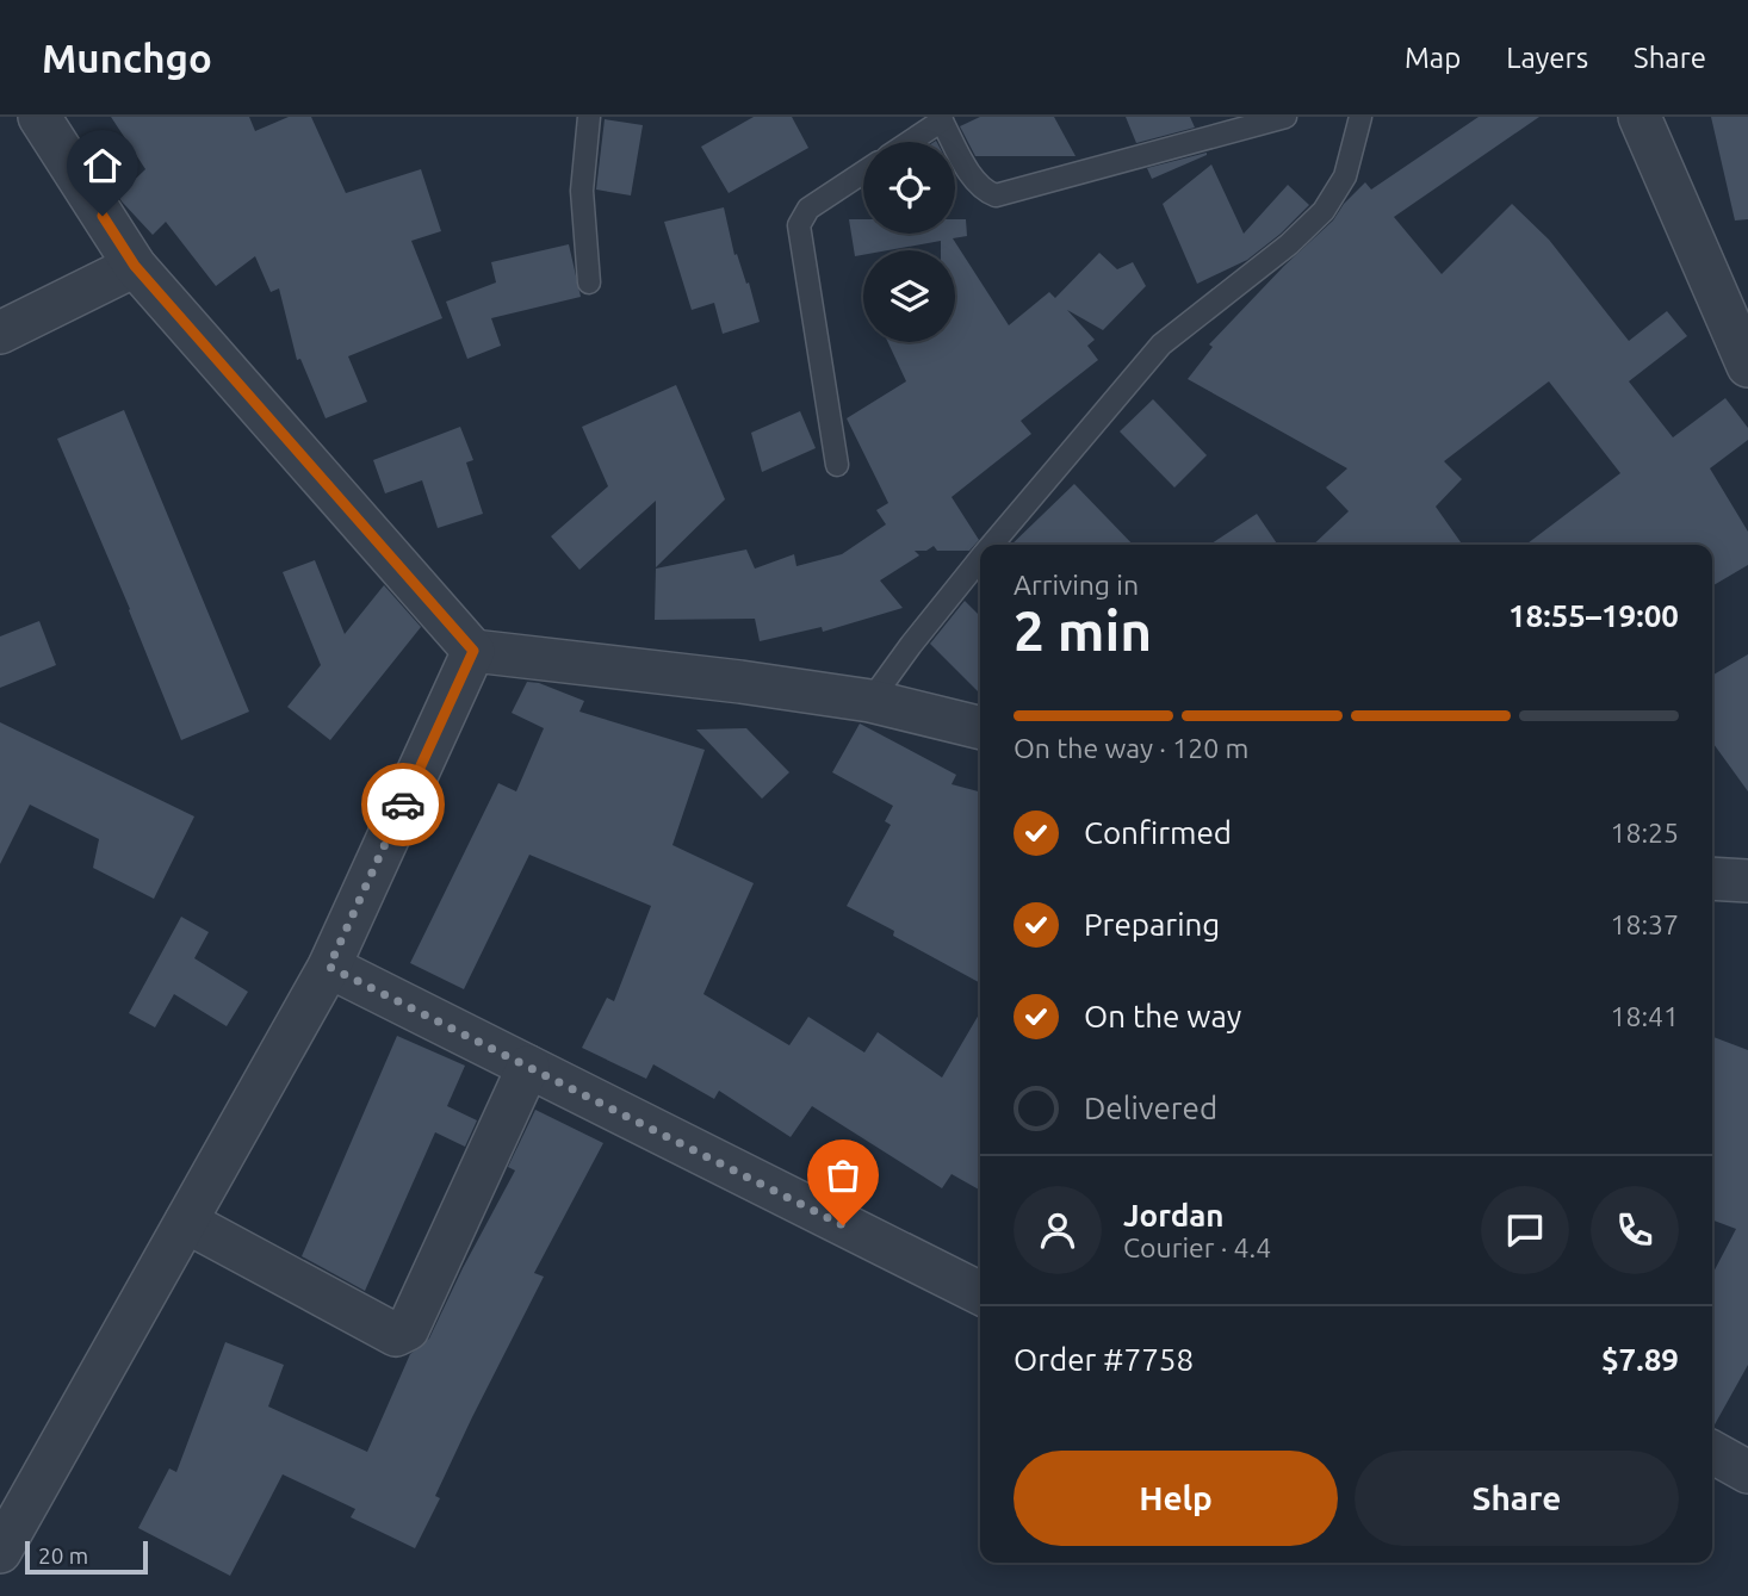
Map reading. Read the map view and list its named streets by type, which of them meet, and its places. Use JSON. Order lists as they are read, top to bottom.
{
  "scale_bar": "20 m",
  "page": {
    "header": "Munchgo",
    "nav": ["Map", "Layers", "Share"],
    "heading": ["2 min", "Arriving in", "18:55–19:00"],
    "panel": [
      "Jordan",
      "Courier · 4.4",
      "Order #7758",
      "$7.89"
    ],
    "bar": "On the way · 120 m",
    "list": [
      ["Confirmed", "18:25"],
      ["Preparing", "18:37"],
      ["On the way", "18:41"],
      "Delivered"
    ],
    "buttons": ["Help", "Share"],
    "scale": "20 m"
  }
}
